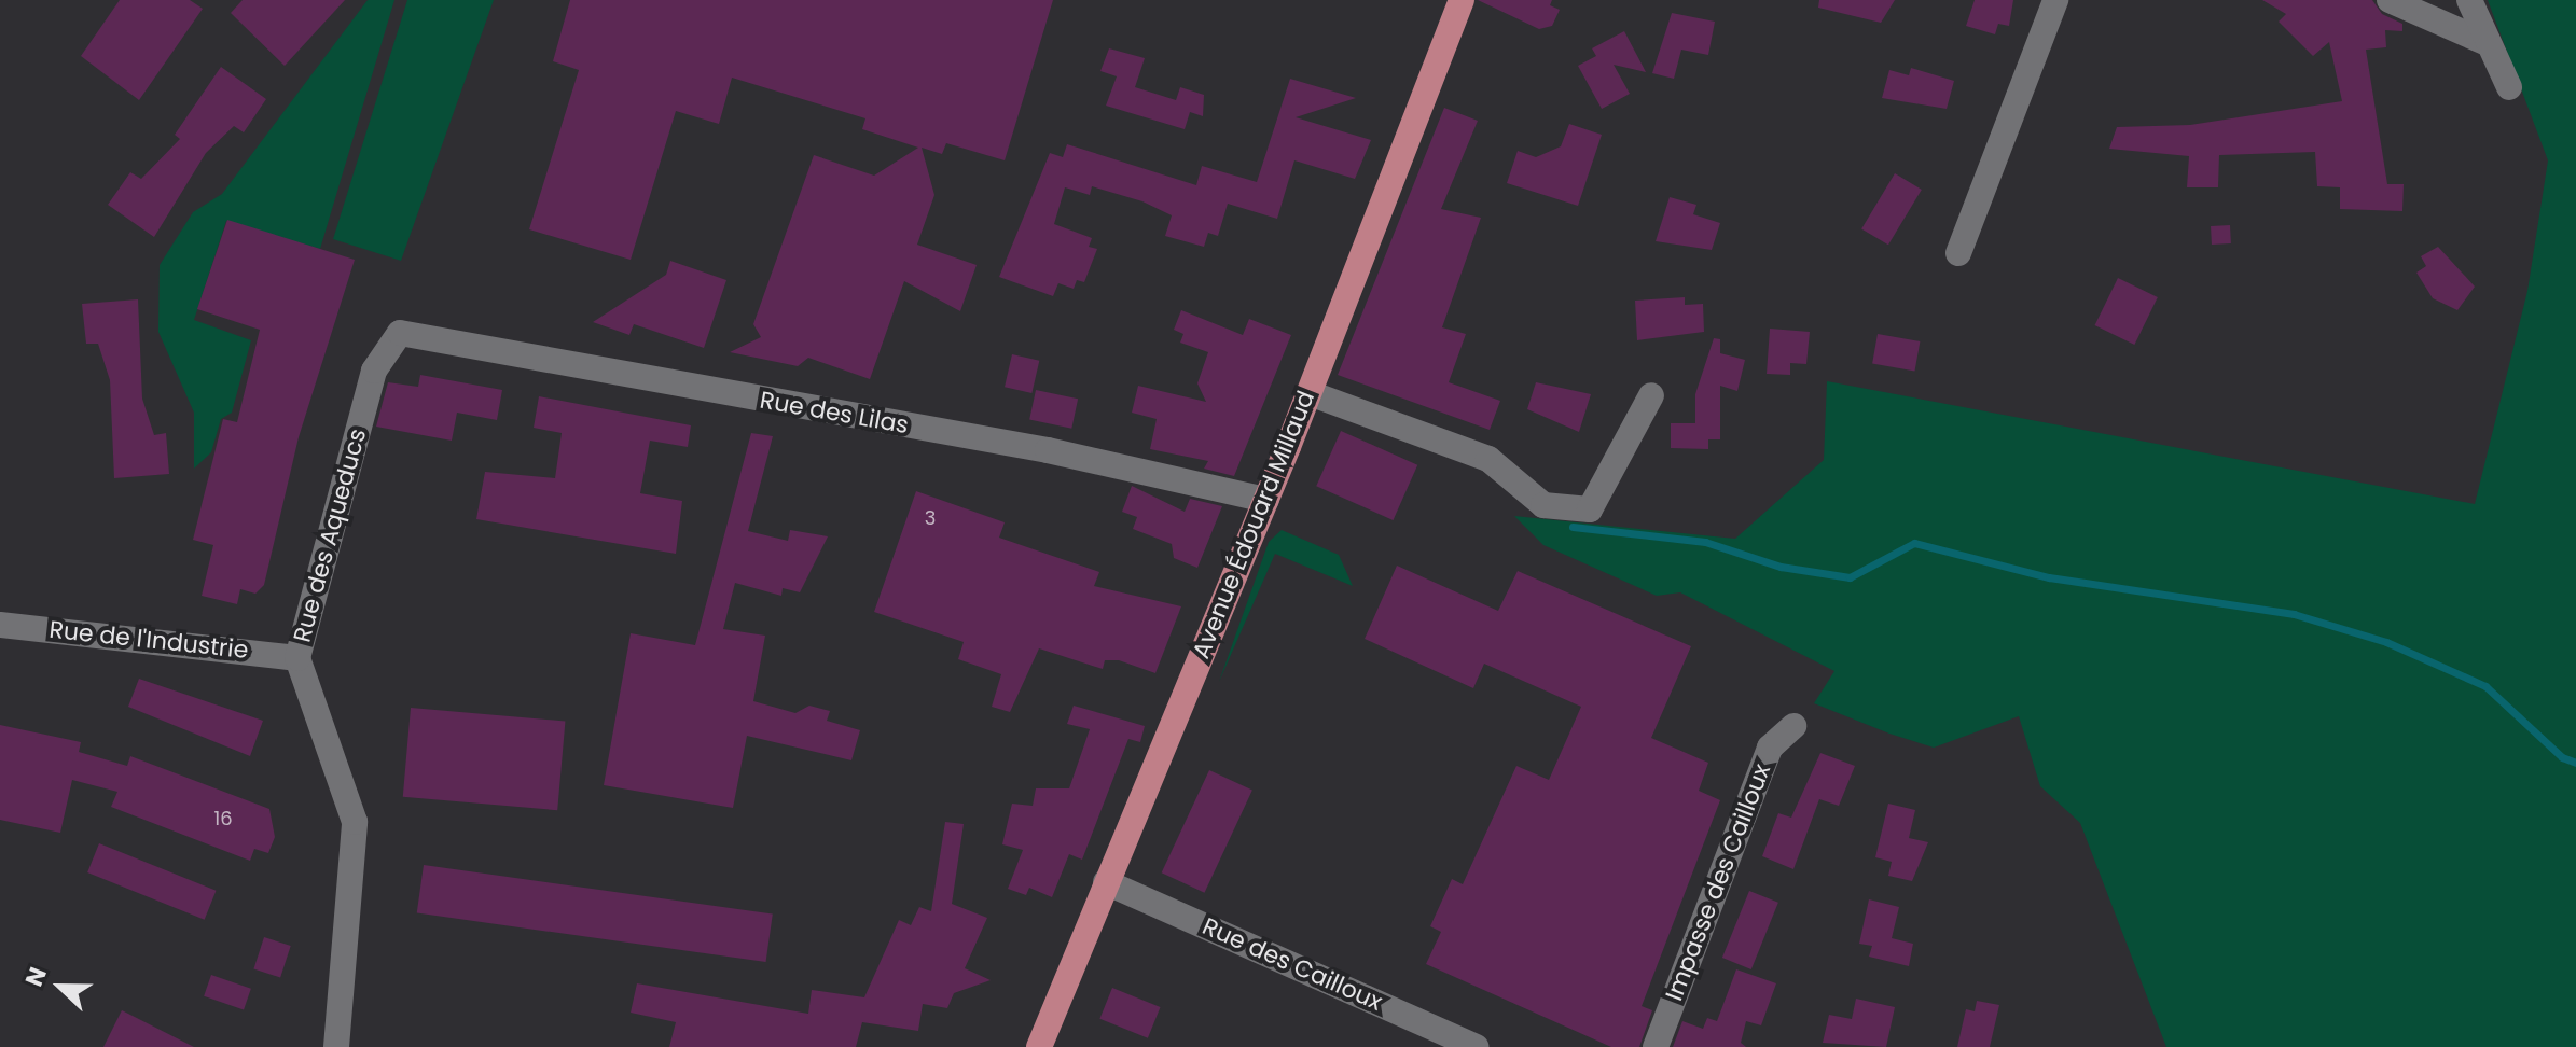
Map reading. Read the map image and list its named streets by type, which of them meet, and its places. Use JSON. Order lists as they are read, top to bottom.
{
  "streets": {
    "main road": ["Avenue Édouard Millaud"],
    "street": [
      "Rue des Lilas",
      "Rue des Aqueducs",
      "Rue de l'Industrie",
      "Impasse des Cailloux",
      "Rue des Cailloux"
    ]
  },
  "crossings": [
    ["Rue des Lilas", "Avenue Édouard Millaud"],
    ["Rue des Lilas", "Rue des Aqueducs"],
    ["Avenue Édouard Millaud", "Rue des Cailloux"],
    ["Rue des Aqueducs", "Rue de l'Industrie"]
  ],
  "house_numbers": ["3", "16"],
  "north": "left"
}
